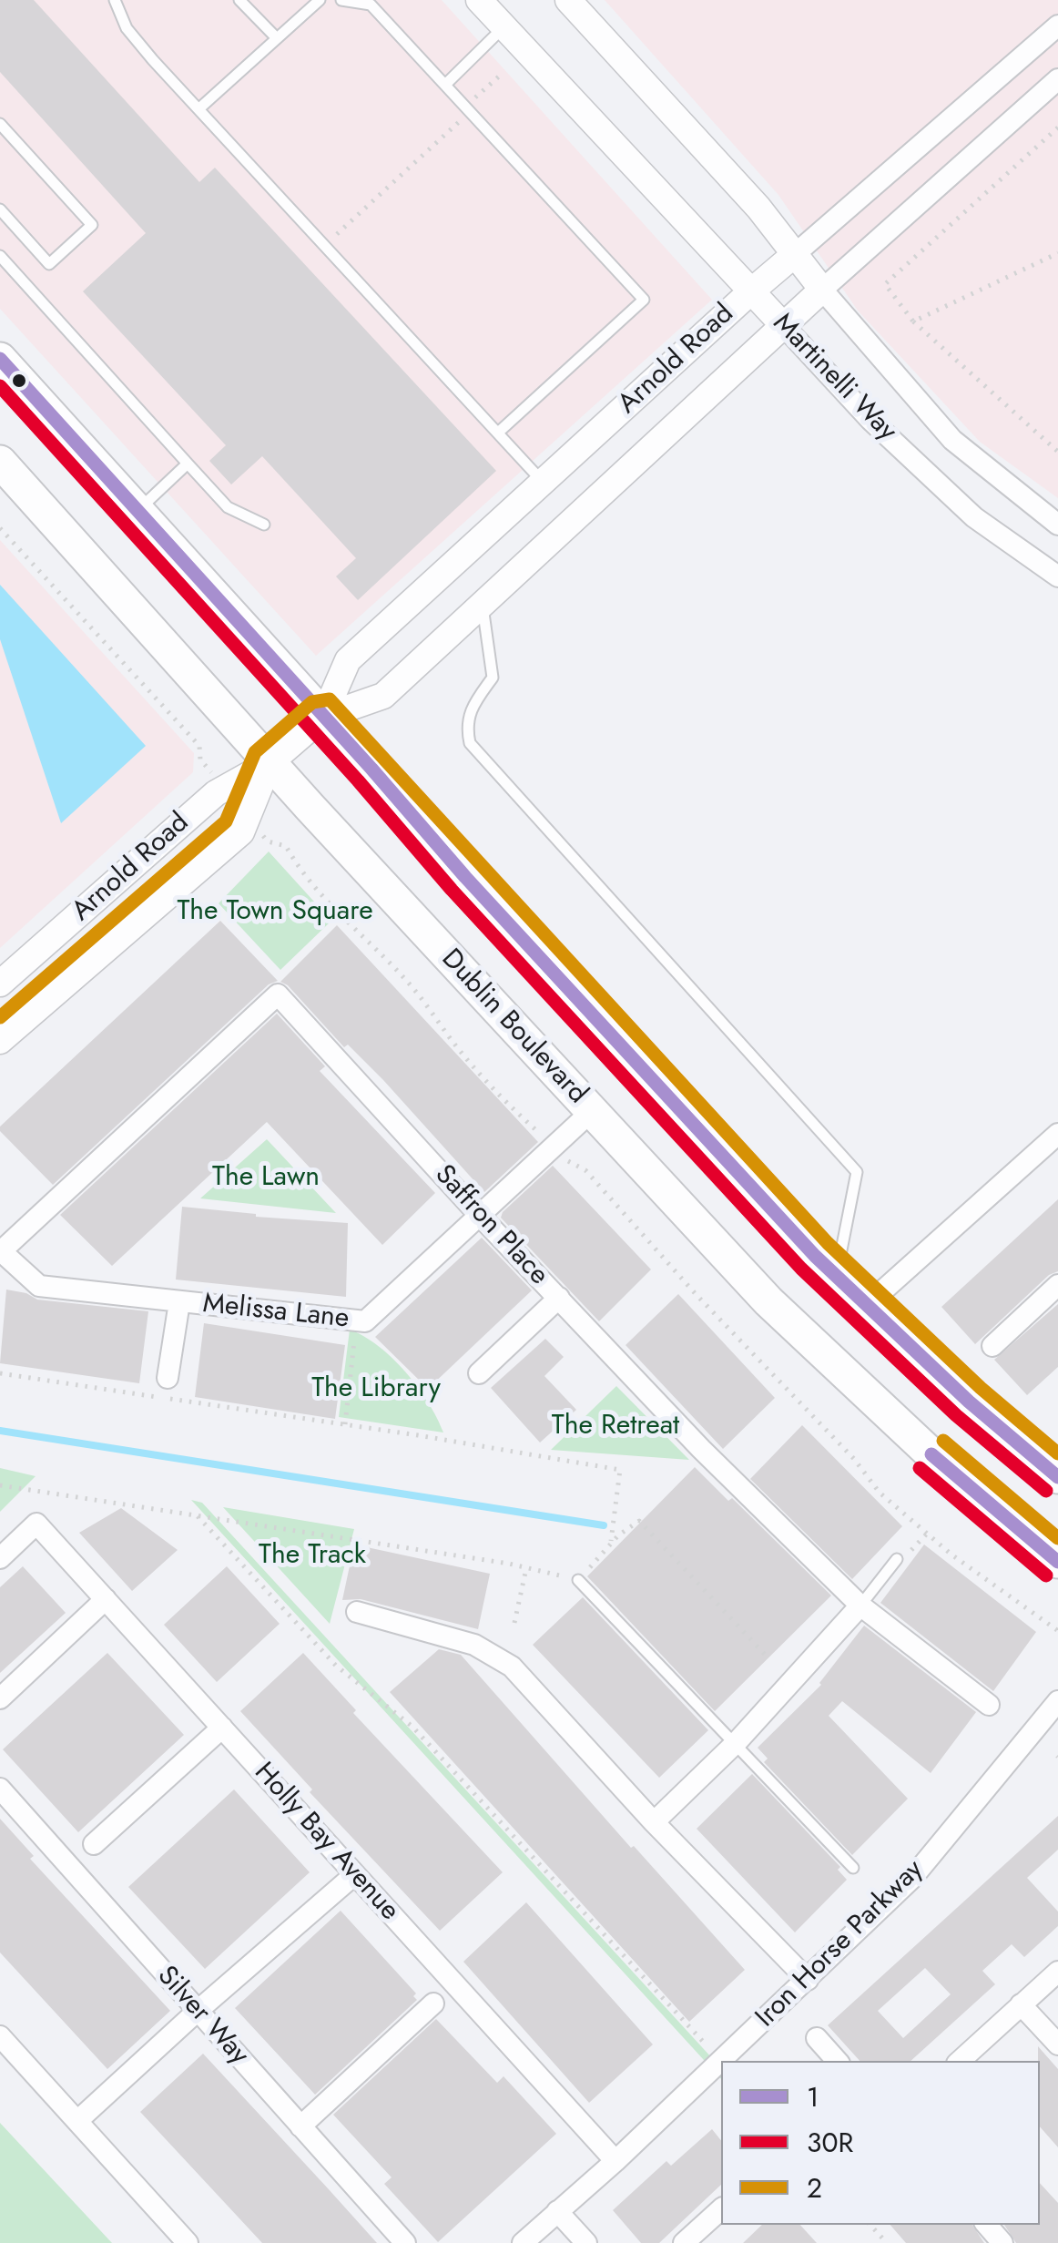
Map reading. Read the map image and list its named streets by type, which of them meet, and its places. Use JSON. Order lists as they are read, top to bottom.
{
  "streets": {
    "main road": ["Dublin Boulevard"],
    "street": [
      "Arnold Road",
      "Martinelli Way",
      "Saffron Place",
      "Melissa Lane",
      "Holly Bay Avenue",
      "Iron Horse Parkway",
      "Silver Way"
    ]
  },
  "crossings": [
    ["Arnold Road", "Martinelli Way"],
    ["Arnold Road", "Dublin Boulevard"],
    ["Dublin Boulevard", "Melissa Lane"],
    ["Saffron Place", "Melissa Lane"],
    ["Holly Bay Avenue", "Iron Horse Parkway"]
  ],
  "parks": [
    "The Town Square",
    "The Lawn",
    "The Library",
    "The Retreat",
    "The Track"
  ],
  "lines": ["transit line 1", "transit line 30R", "transit line 2"],
  "legend": ["1", "30R", "2"]
}
